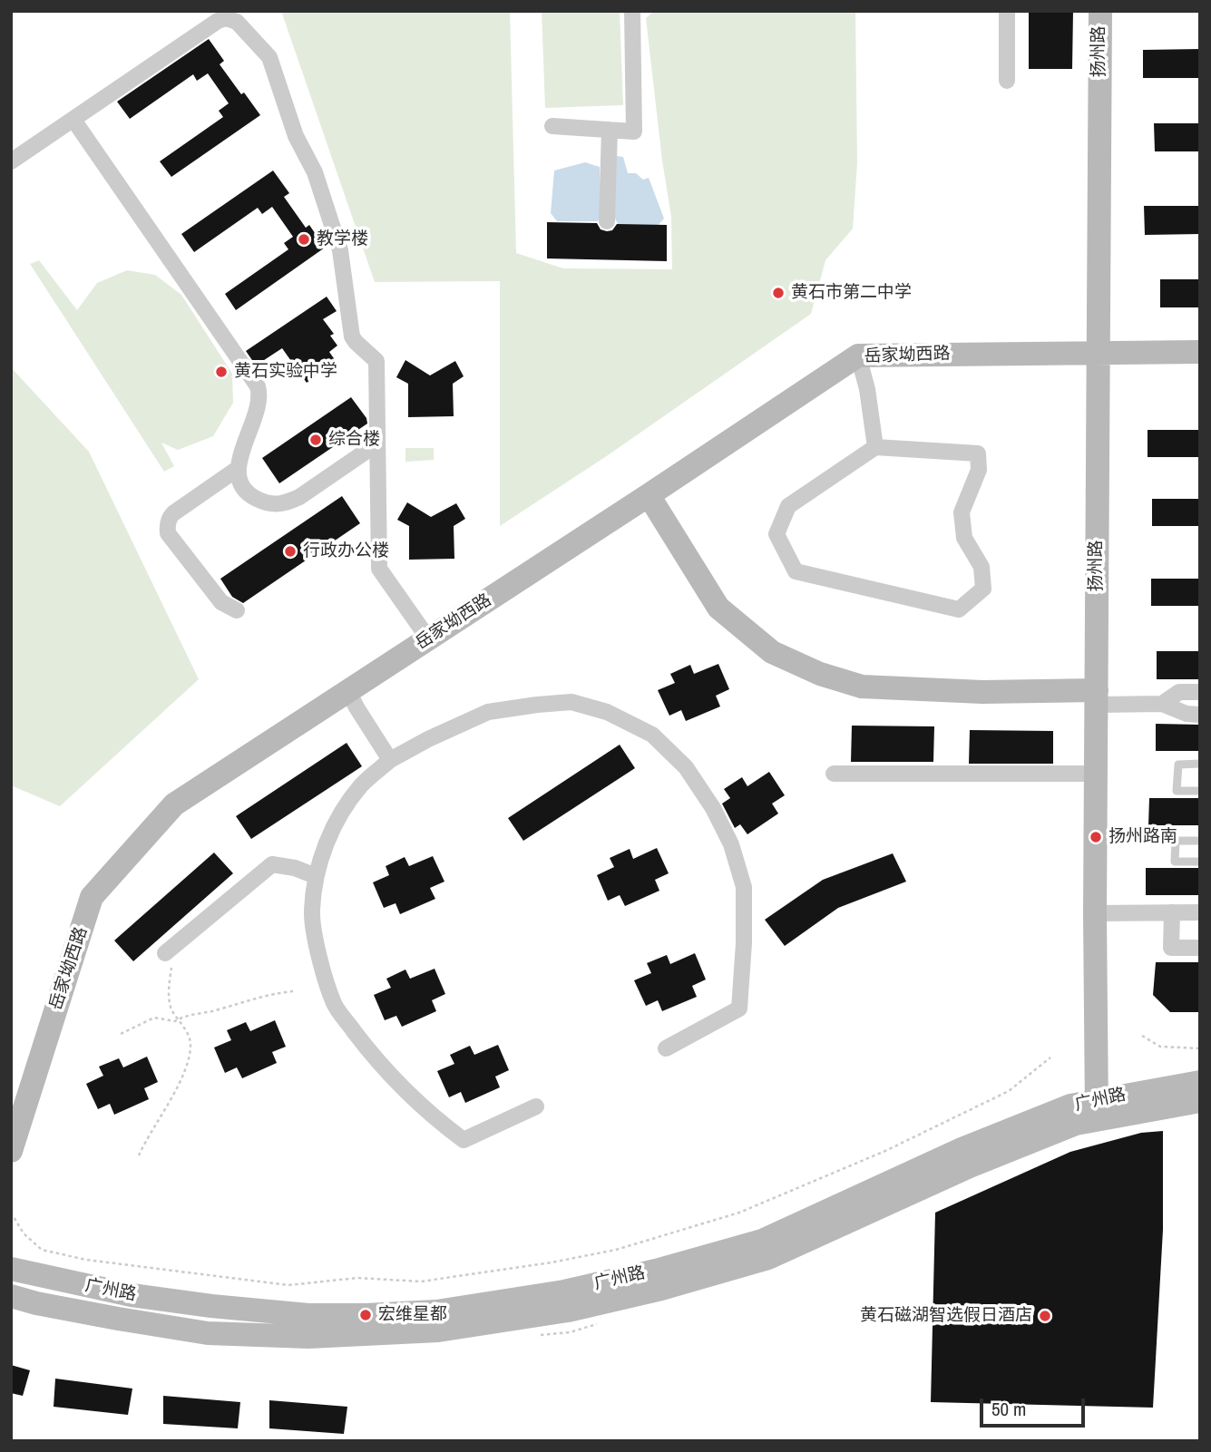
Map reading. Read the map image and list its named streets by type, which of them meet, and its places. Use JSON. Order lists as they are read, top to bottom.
{
  "streets": {
    "main road": ["扬州路", "岳家坳西路", "广州路"]
  },
  "crossings": [
    ["扬州路", "岳家坳西路"],
    ["扬州路", "广州路"]
  ],
  "places": [
    "教学楼",
    "黄石市第二中学",
    "黄石实验中学",
    "综合楼",
    "行政办公楼",
    "扬州路南",
    "宏维星都",
    "黄石磁湖智选假日酒店"
  ],
  "scale_bar": "50 m"
}
